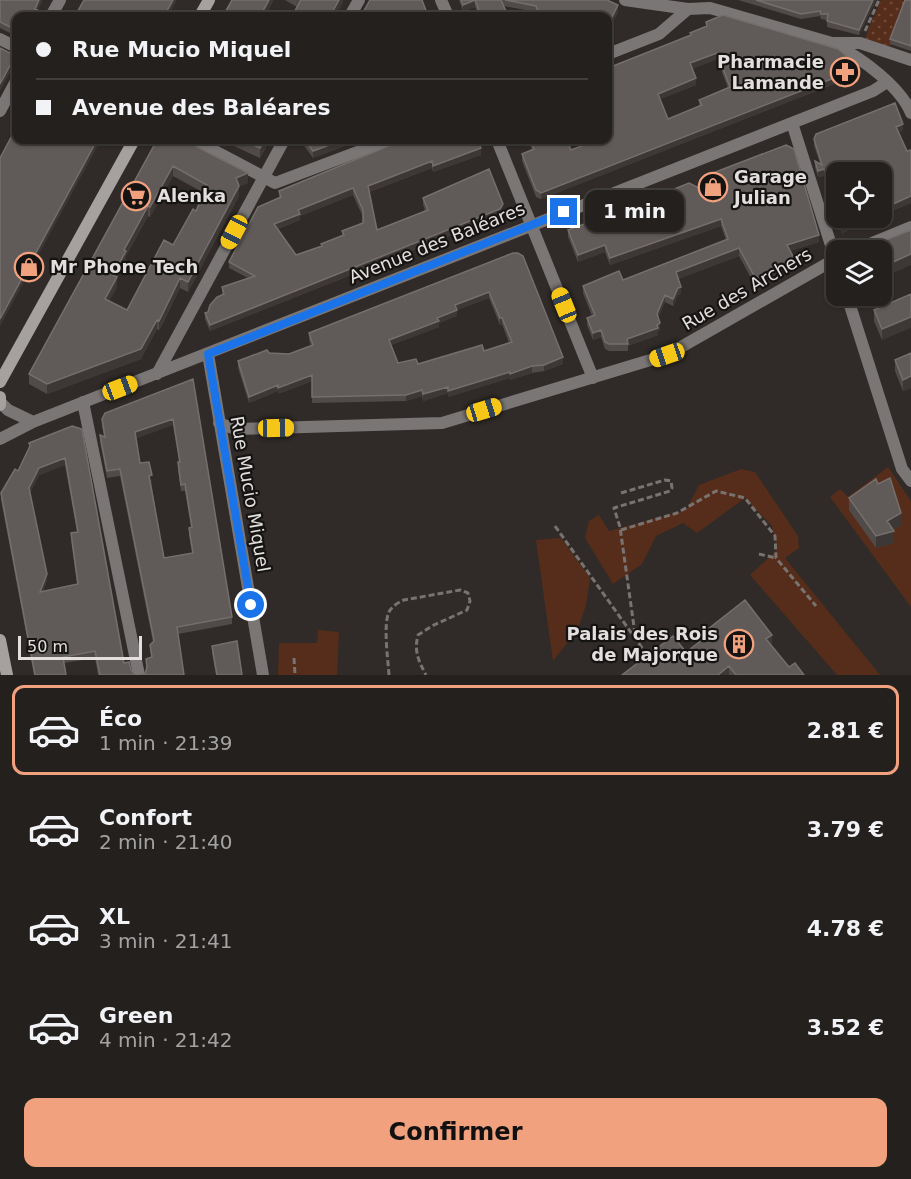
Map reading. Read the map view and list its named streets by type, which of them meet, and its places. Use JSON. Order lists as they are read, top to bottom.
{
  "streets": {
    "street": ["Avenue des Baléares", "Rue des Archers", "Rue Mucio Miquel"]
  },
  "crossings": [
    ["Avenue des Baléares", "Rue Mucio Miquel"],
    ["Rue des Archers", "Rue Mucio Miquel"]
  ],
  "places": {
    "pharmacy": ["Pharmacie Lamande"],
    "shop": ["Garage Julian", "Mr Phone Tech"],
    "supermarket": ["Alenka"],
    "building": ["Palais des Rois de Majorque"]
  },
  "scale_bar": "50 m",
  "page": {
    "banner": ["Rue Mucio Miquel", "Avenue des Baléares"],
    "bubble": "1 min",
    "scale": "50 m",
    "list": [
      {
        "name": "Éco",
        "note": "1 min · 21:39",
        "value": "2.81 €"
      },
      {
        "name": "Confort",
        "note": "2 min · 21:40",
        "value": "3.79 €"
      },
      {
        "name": "XL",
        "note": "3 min · 21:41",
        "value": "4.78 €"
      },
      {
        "name": "Green",
        "note": "4 min · 21:42",
        "value": "3.52 €"
      }
    ],
    "buttons": "Confirmer"
  }
}
